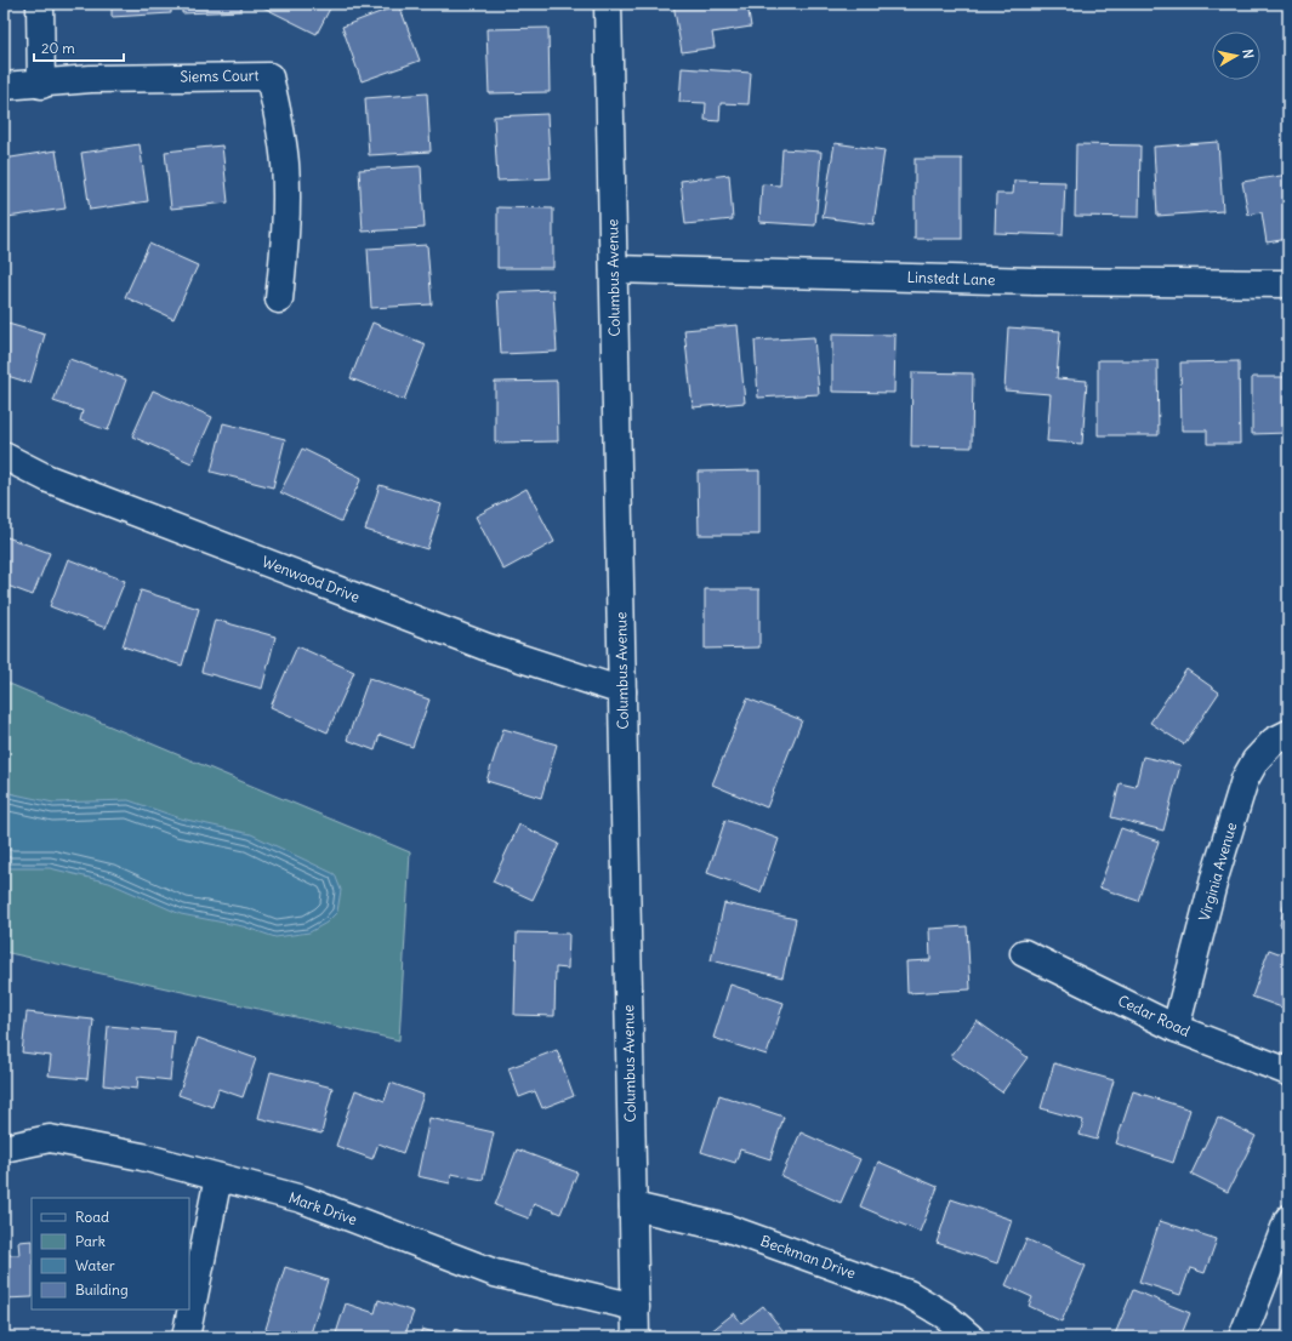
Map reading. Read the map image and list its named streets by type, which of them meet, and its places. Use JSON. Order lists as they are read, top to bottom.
{
  "streets": {
    "street": [
      "Siems Court",
      "Columbus Avenue",
      "Linstedt Lane",
      "Wenwood Drive",
      "Virginia Avenue",
      "Cedar Road",
      "Mark Drive",
      "Beckman Drive"
    ]
  },
  "crossings": [
    ["Columbus Avenue", "Linstedt Lane"],
    ["Columbus Avenue", "Wenwood Drive"],
    ["Columbus Avenue", "Mark Drive"],
    ["Columbus Avenue", "Beckman Drive"],
    ["Virginia Avenue", "Cedar Road"]
  ],
  "legend": [
    "Road",
    "Park",
    "Water",
    "Building"
  ],
  "scale_bar": "20 m",
  "north": "right"
}
